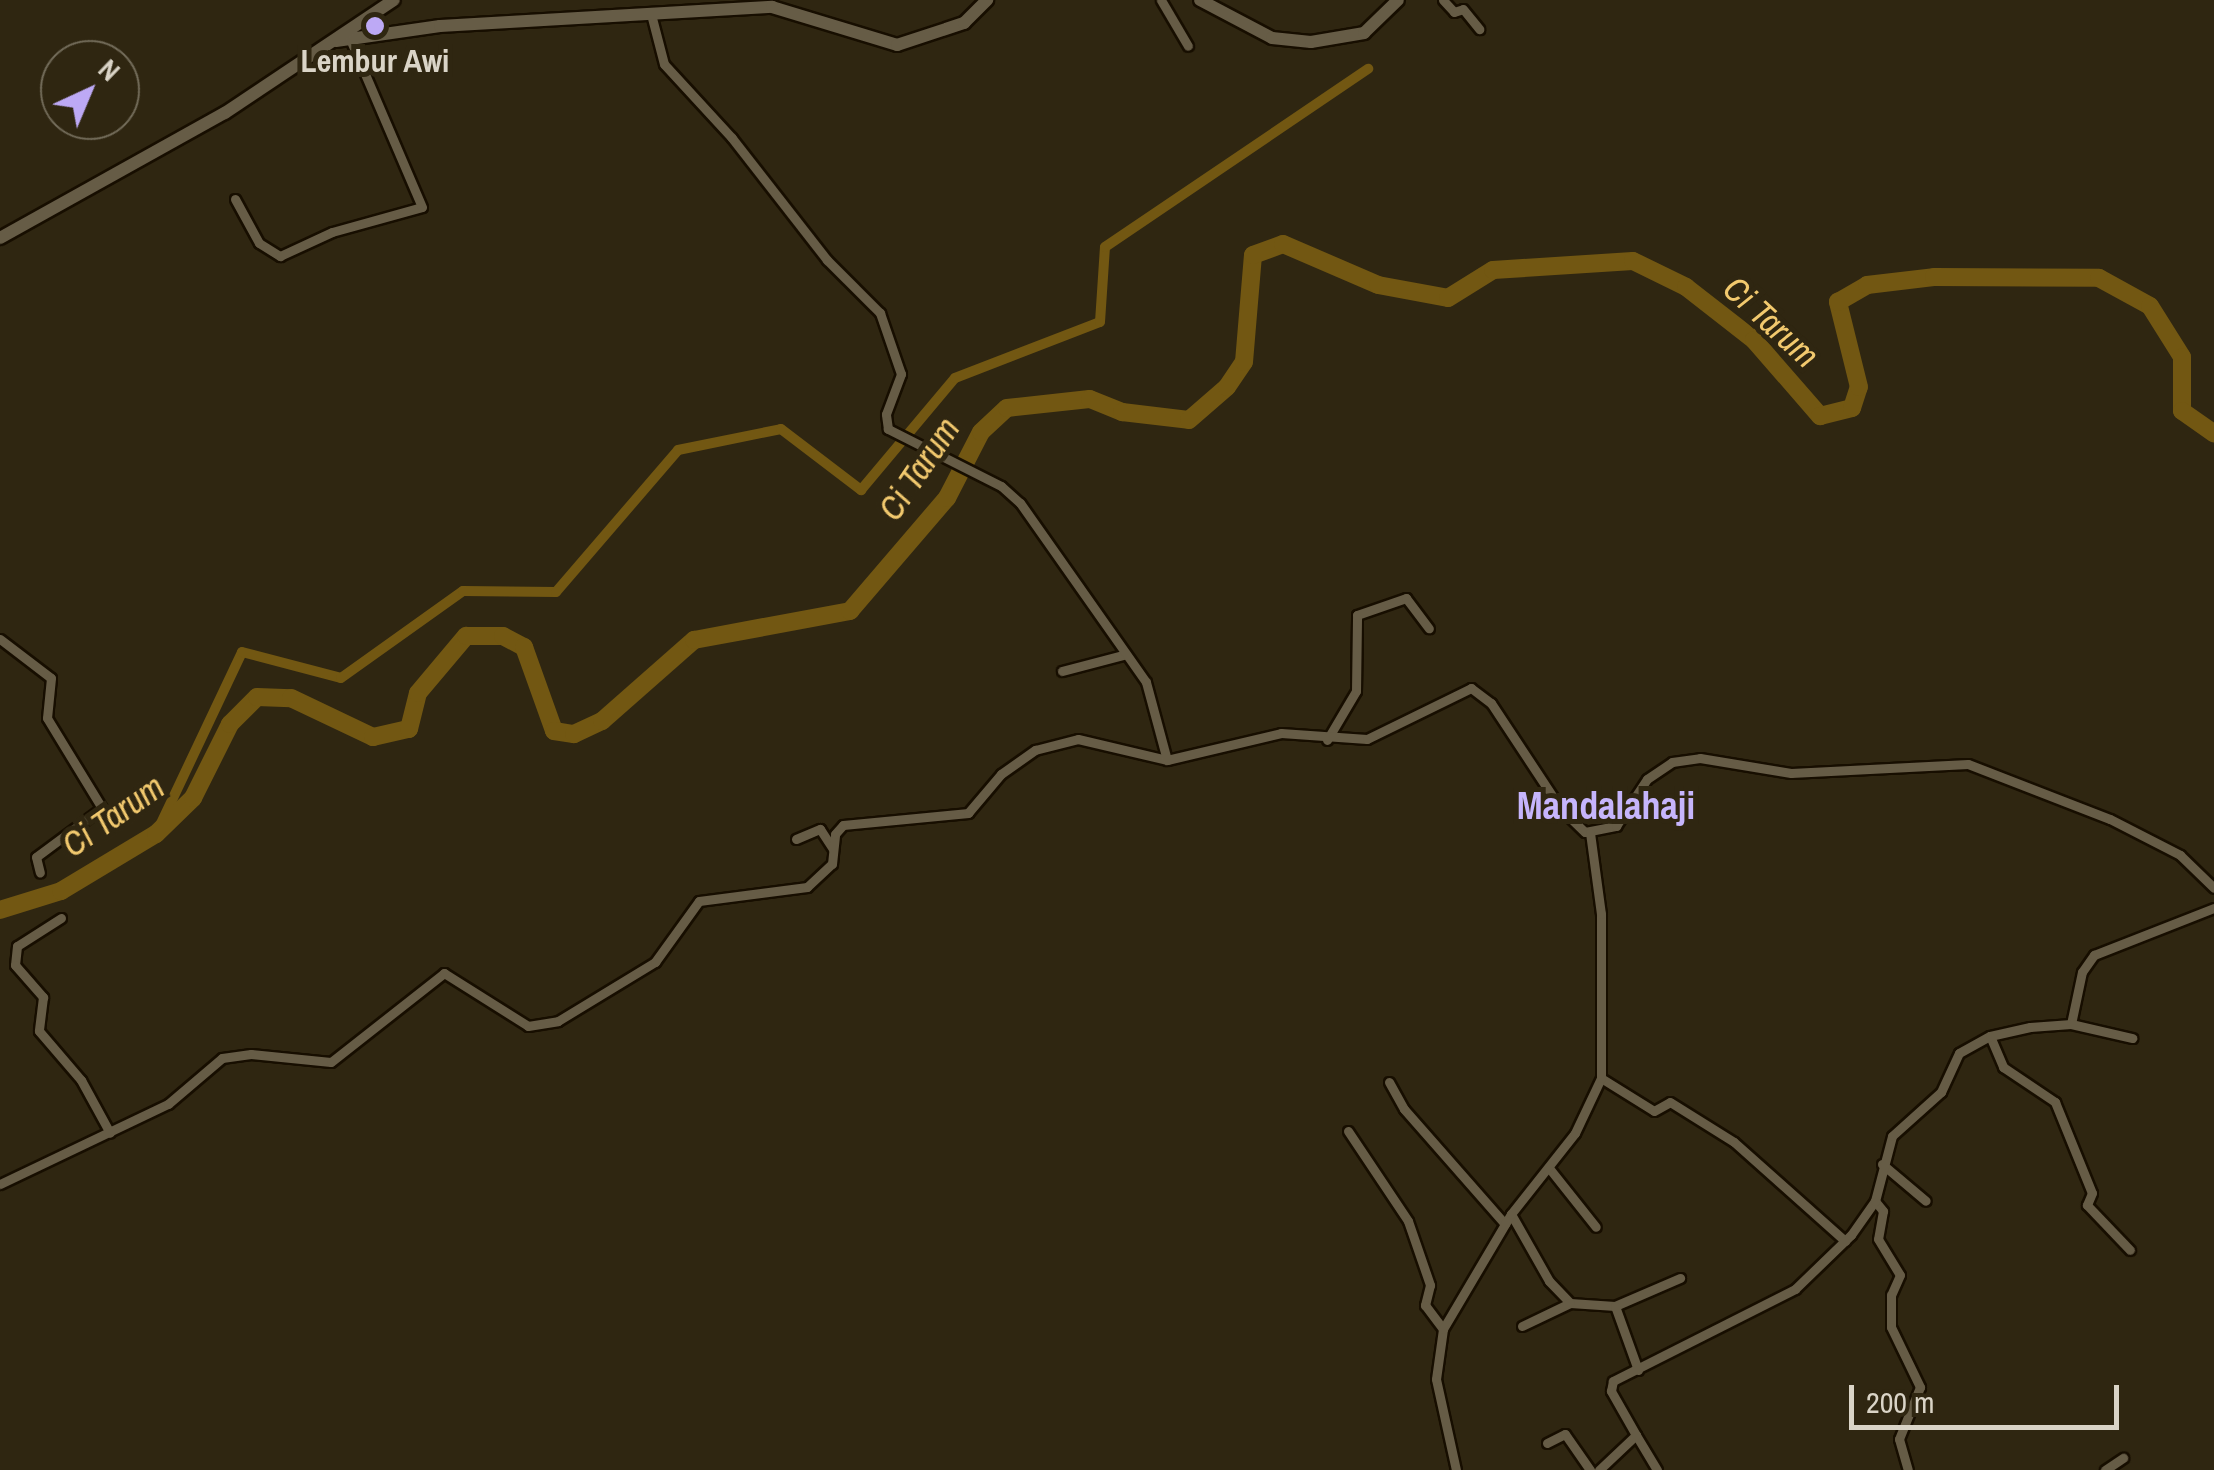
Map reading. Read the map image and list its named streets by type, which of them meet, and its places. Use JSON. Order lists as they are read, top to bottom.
{
  "districts": ["Mandalahaji"],
  "water": ["Ci Tarum"],
  "places": ["Lembur Awi"],
  "scale_bar": "200 m",
  "north": "top right"
}
